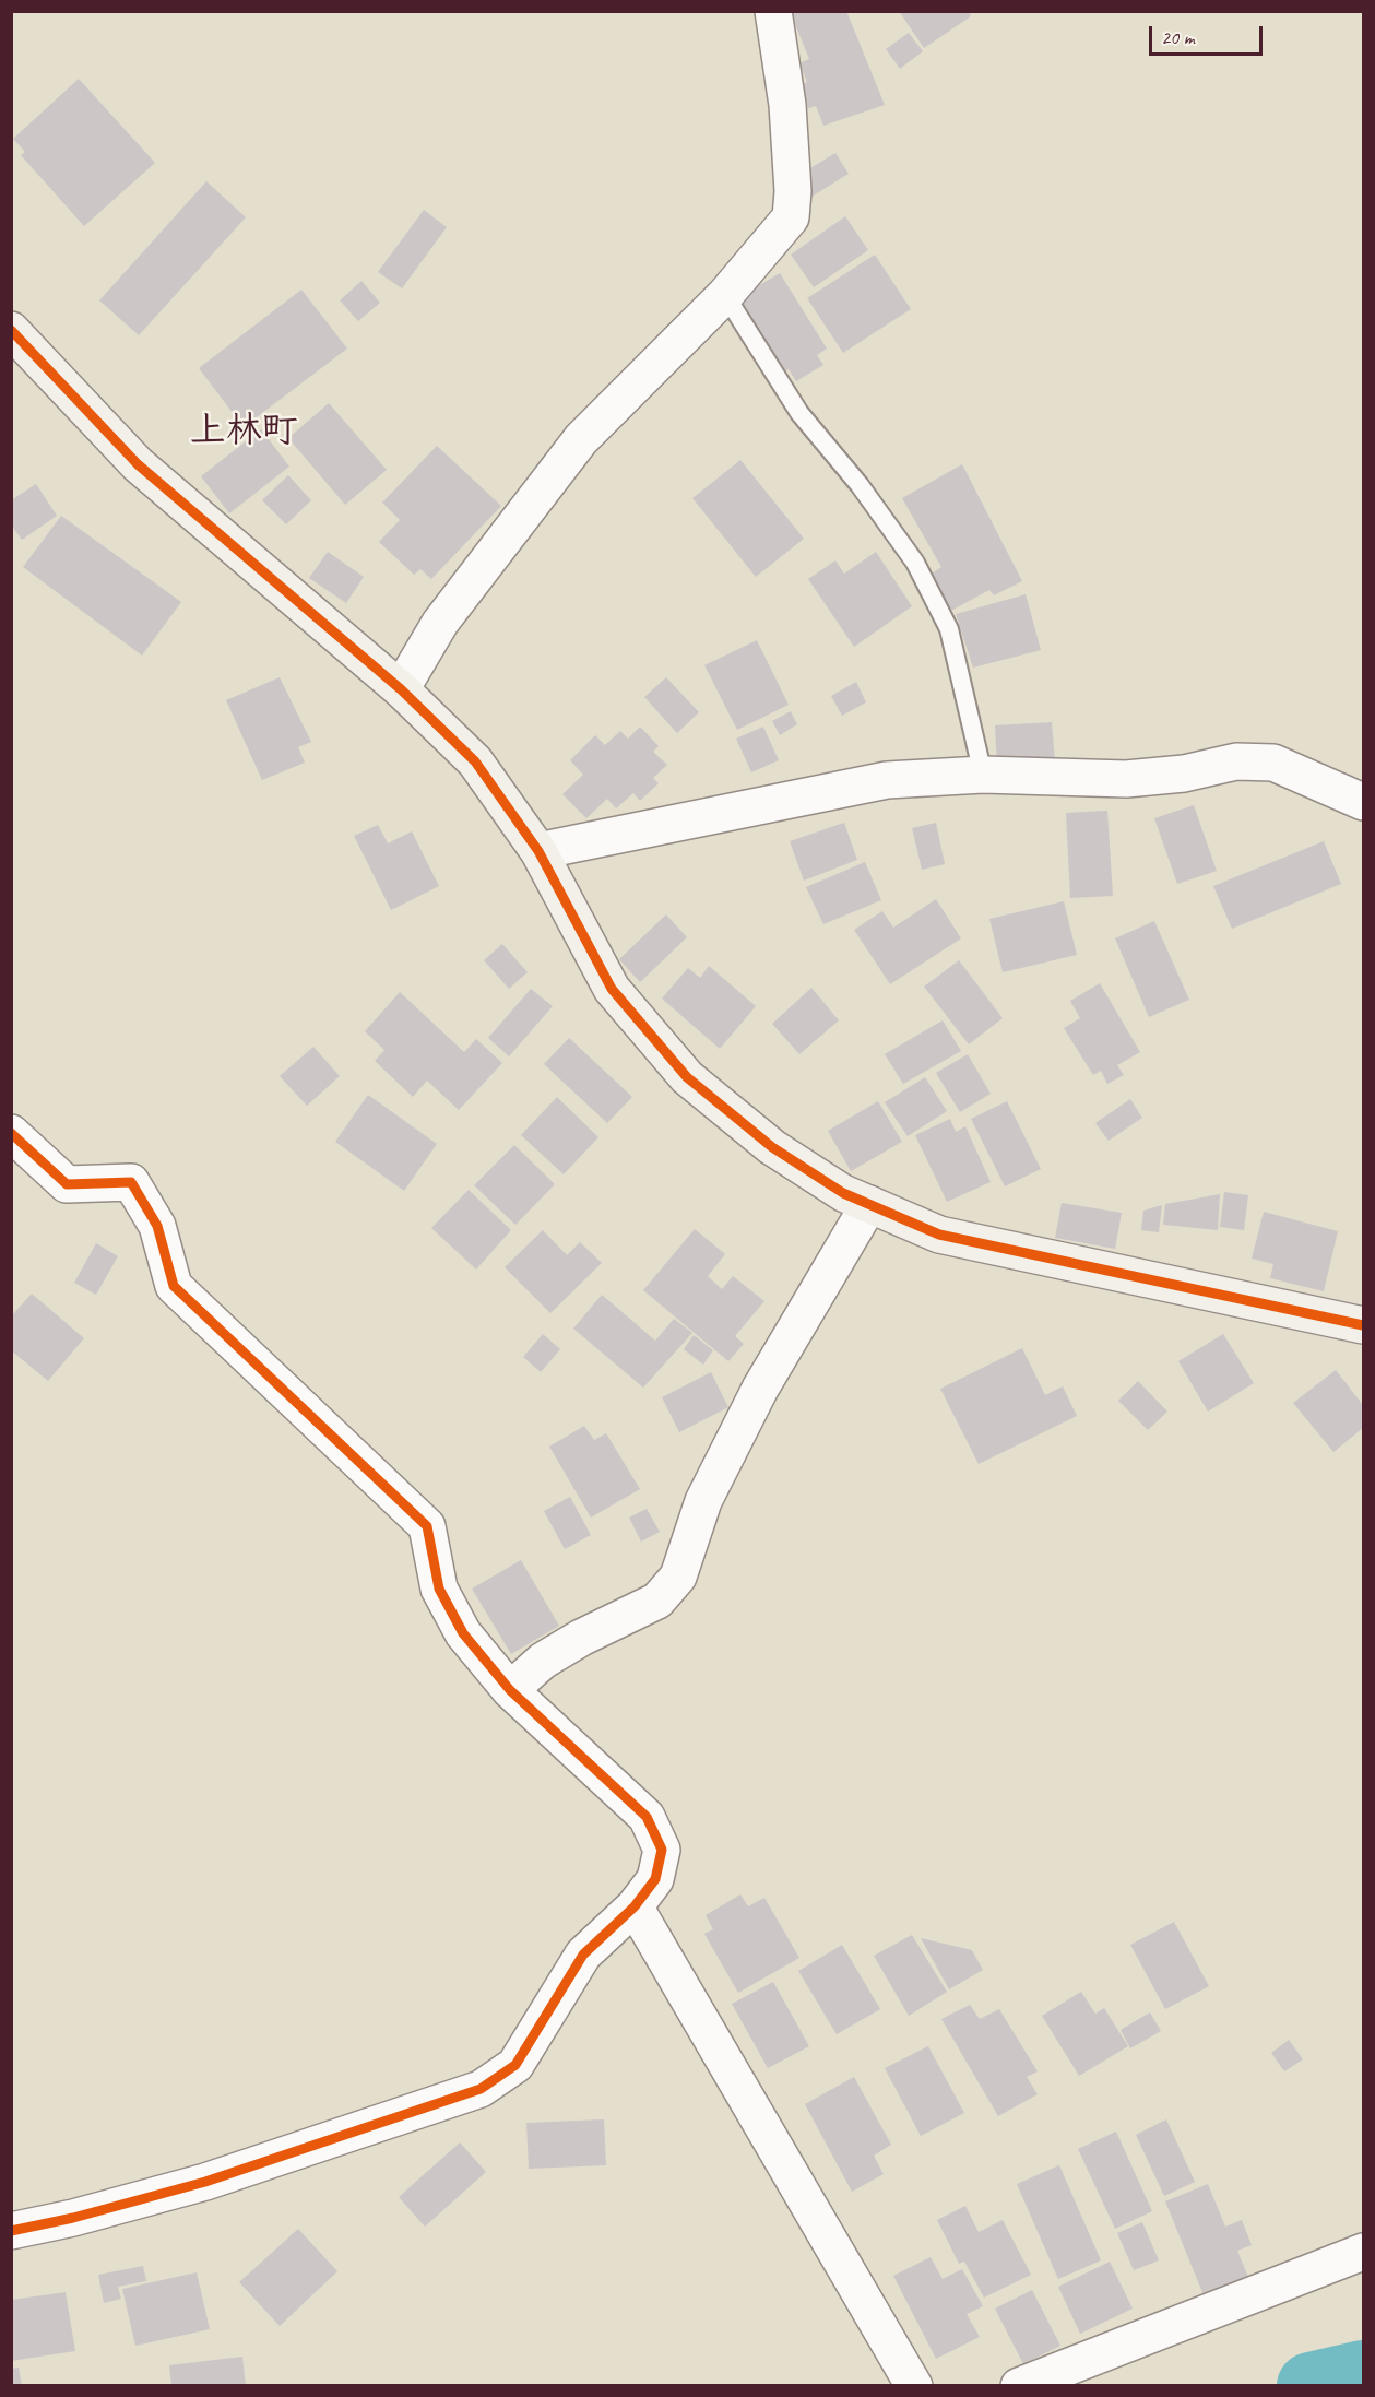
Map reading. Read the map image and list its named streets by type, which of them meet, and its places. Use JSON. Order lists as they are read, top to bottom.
{
  "districts": ["上林町"],
  "scale_bar": "20 m"
}
